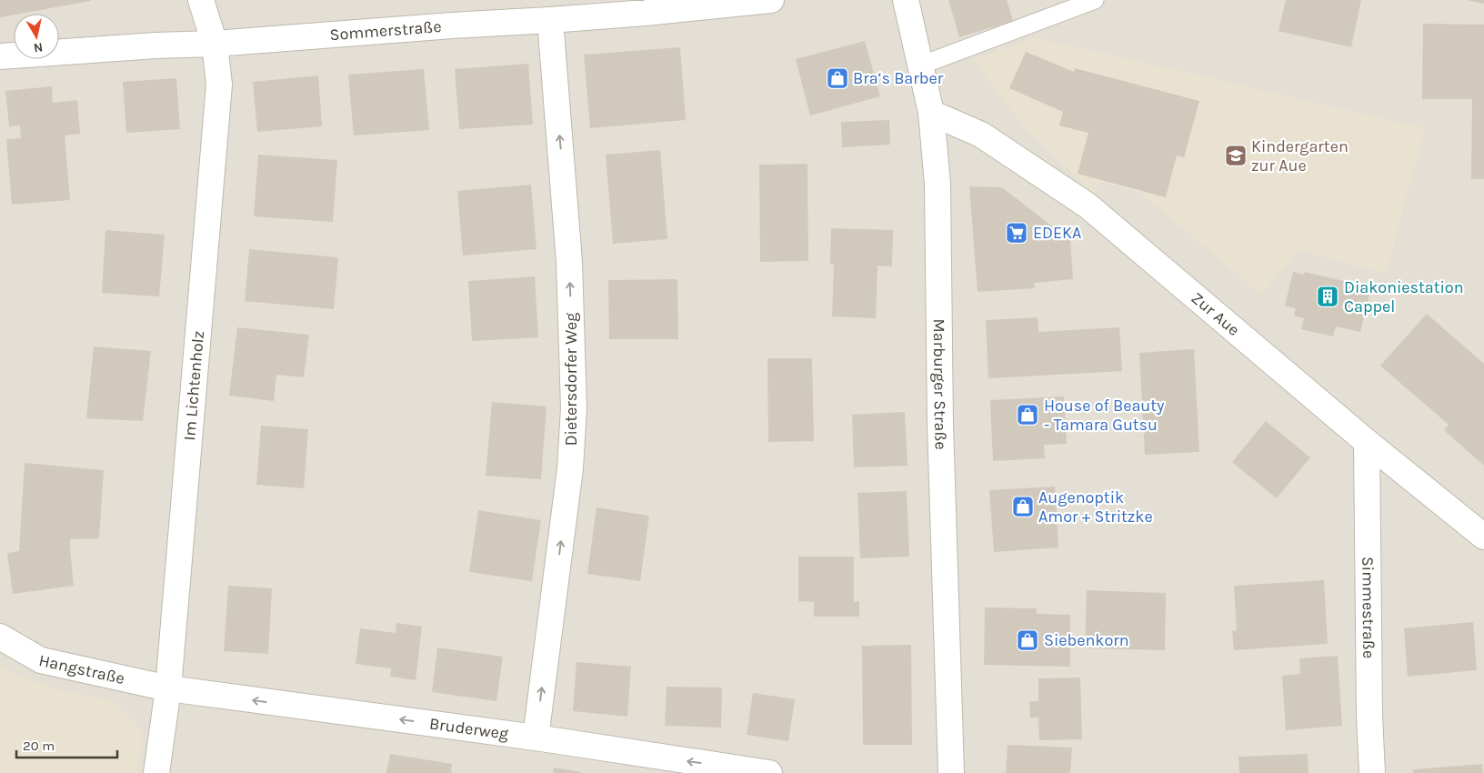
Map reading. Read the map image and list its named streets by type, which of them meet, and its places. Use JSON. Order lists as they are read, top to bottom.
{
  "streets": {
    "street": [
      "Sommerstraße",
      "Zur Aue",
      "Dietersdorfer Weg",
      "Marburger Straße",
      "Im Lichtenholz",
      "Simmestraße",
      "Hangstraße",
      "Bruderweg"
    ]
  },
  "crossings": [
    ["Sommerstraße", "Dietersdorfer Weg"],
    ["Sommerstraße", "Im Lichtenholz"],
    ["Zur Aue", "Marburger Straße"],
    ["Zur Aue", "Simmestraße"],
    ["Dietersdorfer Weg", "Bruderweg"],
    ["Im Lichtenholz", "Hangstraße"],
    ["Im Lichtenholz", "Bruderweg"],
    ["Hangstraße", "Bruderweg"]
  ],
  "one_way": ["Dietersdorfer Weg", "Bruderweg"],
  "places": {
    "shop": [
      "Bra‘s Barber",
      "House of Beauty - Tamara Gutsu",
      "Augenoptik Amor + Stritzke",
      "Siebenkorn"
    ],
    "school or university": ["Kindergarten zur Aue"],
    "supermarket": ["EDEKA"],
    "building": ["Diakoniestation Cappel"]
  },
  "scale_bar": "20 m",
  "north": "bottom"
}
